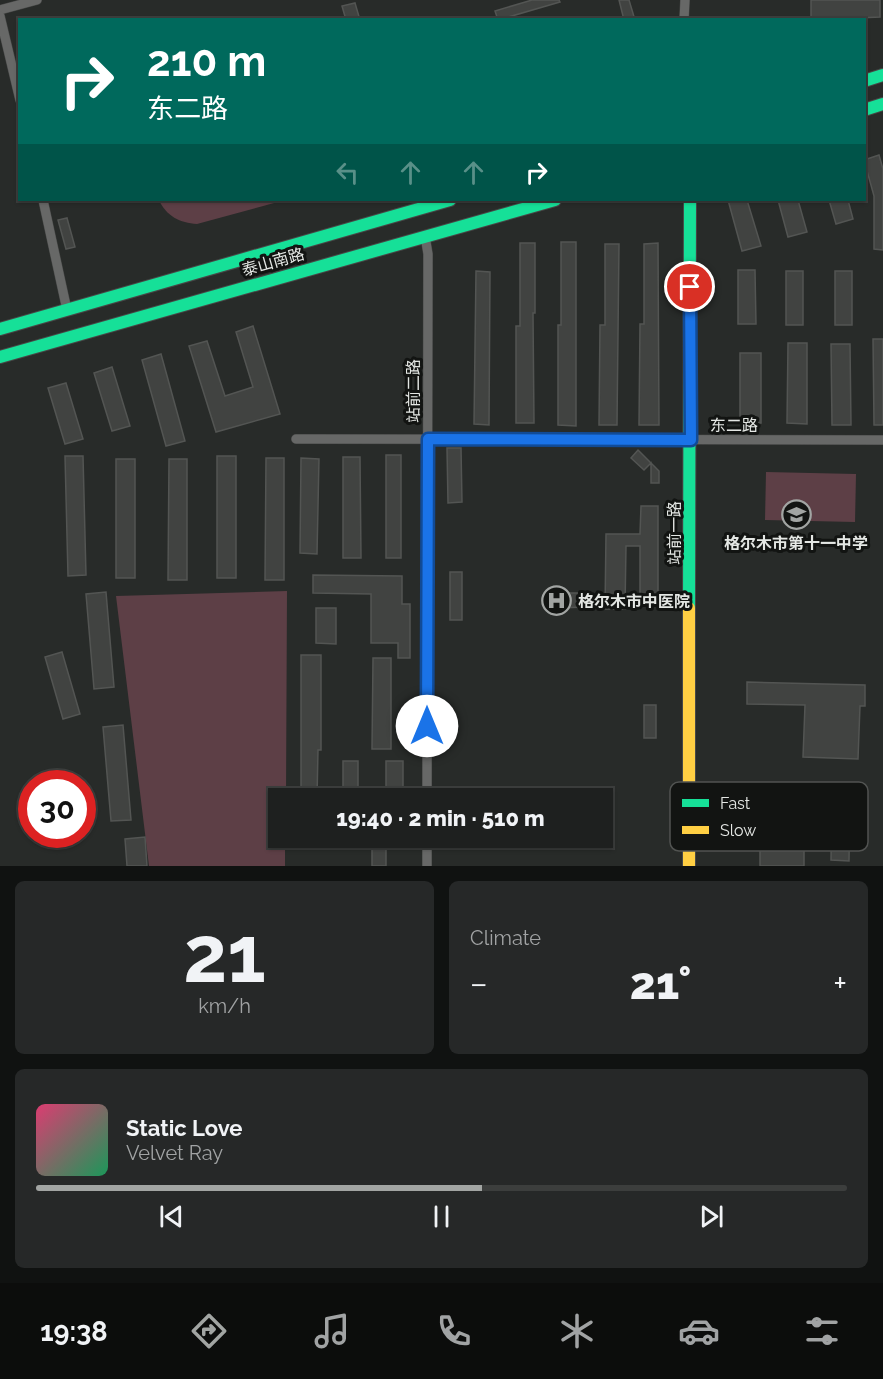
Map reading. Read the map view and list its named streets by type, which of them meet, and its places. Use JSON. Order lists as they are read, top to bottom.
{
  "streets": {
    "street": [
      "泰山南路",
      "站前二路",
      "东二路",
      "站前一路"
    ]
  },
  "crossings": [
    ["泰山南路", "站前二路"],
    ["站前二路", "东二路"],
    ["东二路", "站前一路"]
  ],
  "places": {
    "school or university": ["格尔木市第十一中学"],
    "hospital": ["格尔木市中医院"]
  },
  "legend": ["Fast", "Slow"],
  "page": {
    "turn": ["210 m", "东二路"],
    "limit": "30",
    "trip": "19:40 · 2 min · 510 m",
    "tile": [
      ["21", "km/h"],
      "Climate"
    ],
    "heat": ["−", "21°", "+"],
    "song": ["Static Love", "Velvet Ray"],
    "tabs": "19:38"
  }
}
